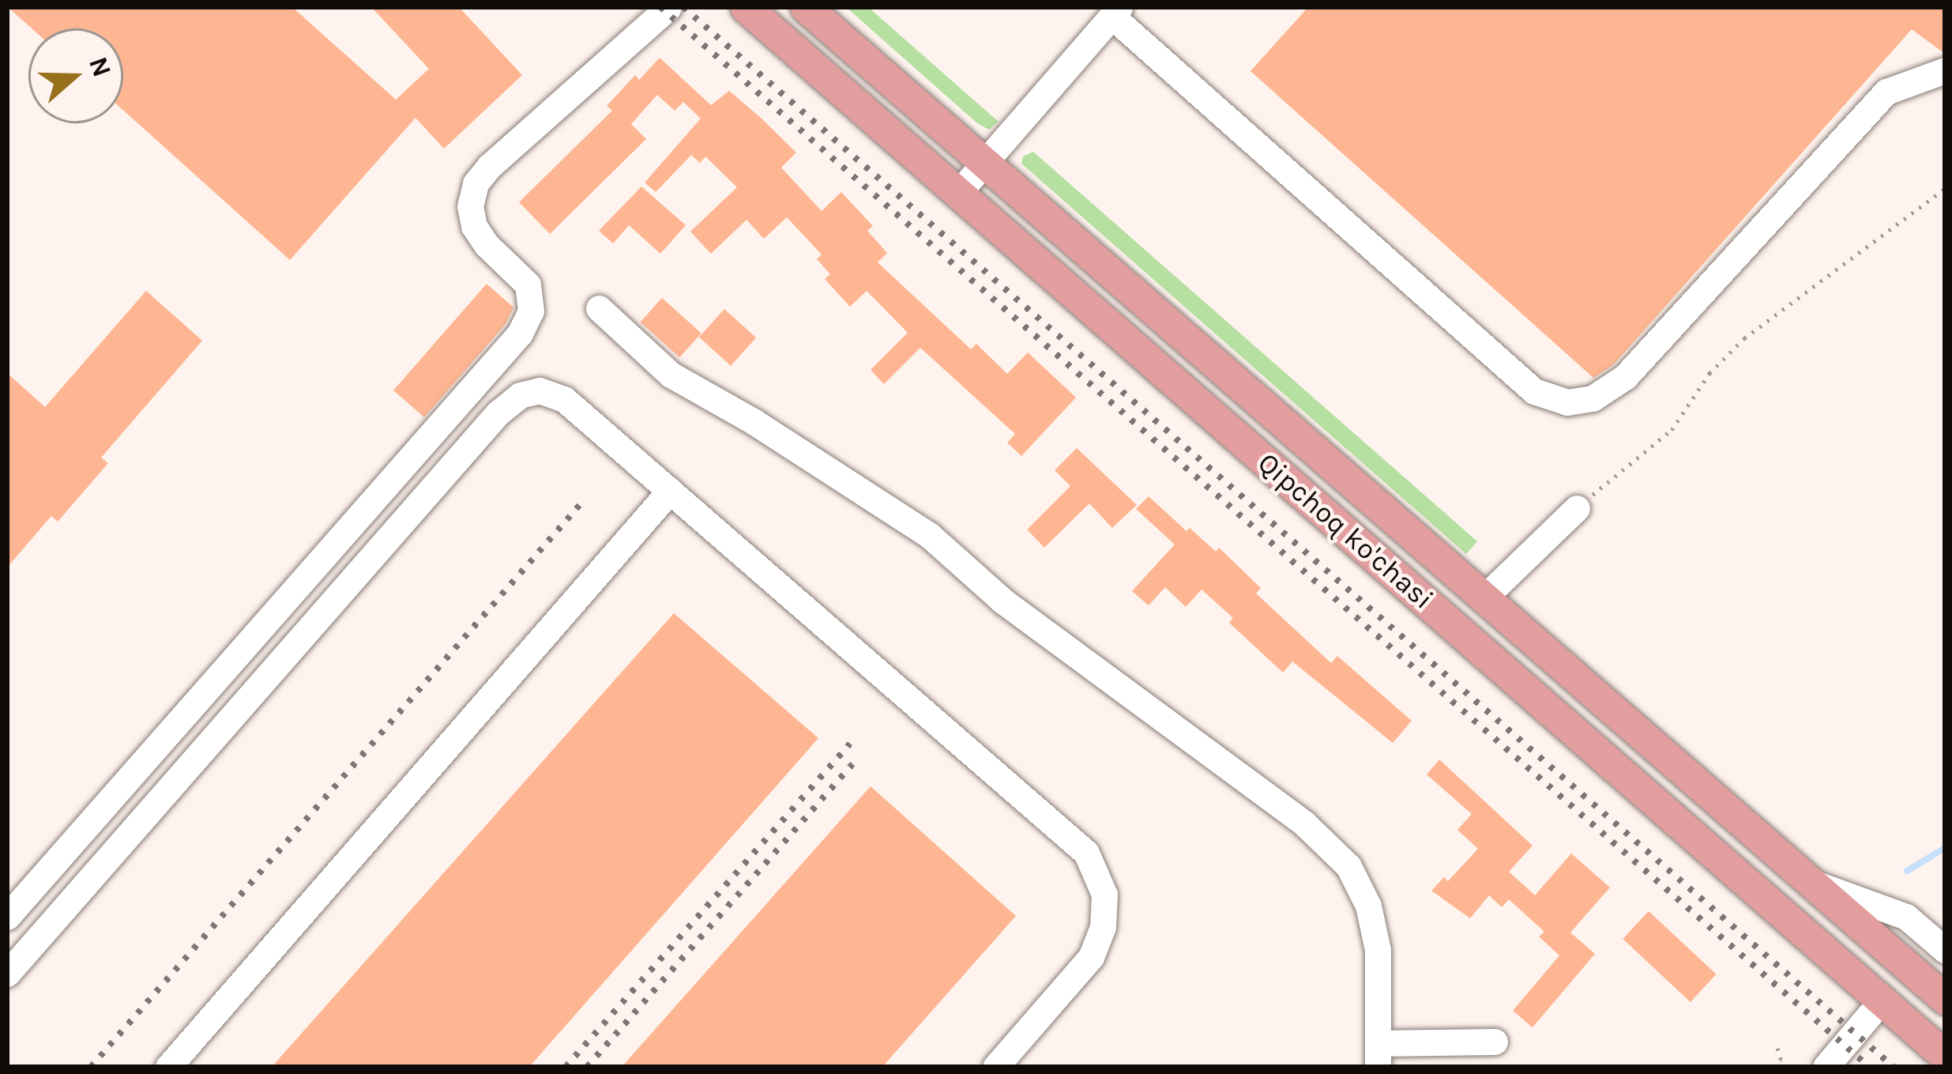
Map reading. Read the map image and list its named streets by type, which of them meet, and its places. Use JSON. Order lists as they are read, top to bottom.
{
  "streets": {
    "main road": ["Qipchoq ko'chasi"]
  },
  "north": "right"
}
